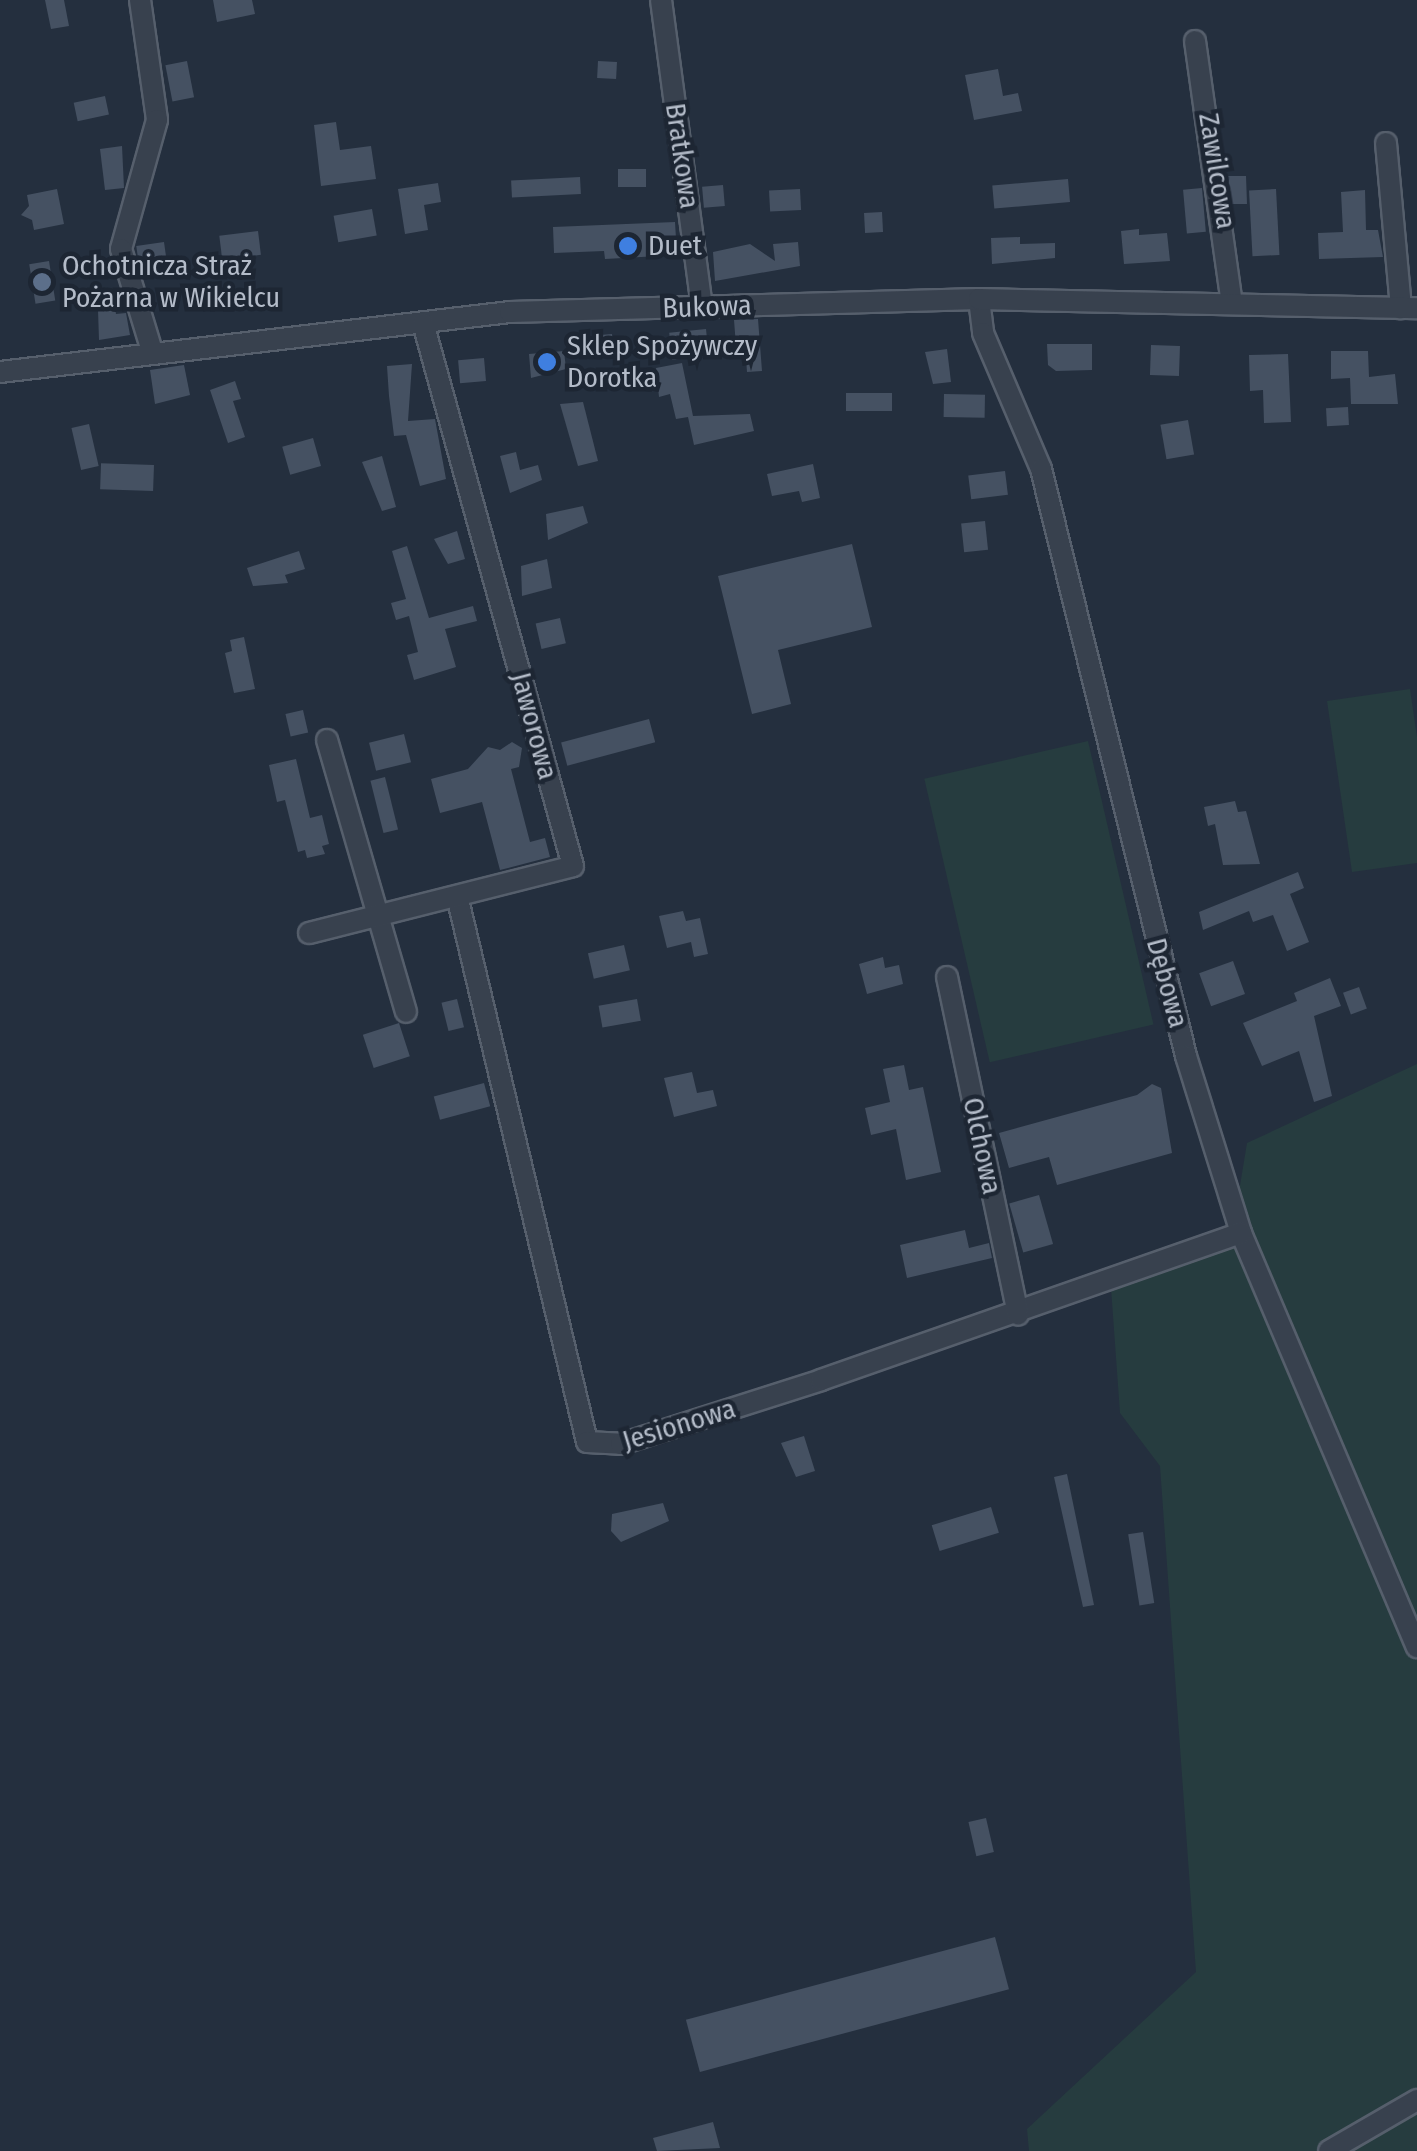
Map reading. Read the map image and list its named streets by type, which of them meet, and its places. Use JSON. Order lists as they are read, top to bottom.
{
  "streets": {
    "street": [
      "Bratkowa",
      "Zawilcowa",
      "Bukowa",
      "Jaworowa",
      "Dębowa",
      "Olchowa",
      "Jesionowa"
    ]
  },
  "crossings": [
    ["Bratkowa", "Bukowa"],
    ["Zawilcowa", "Bukowa"],
    ["Bukowa", "Jaworowa"],
    ["Bukowa", "Dębowa"],
    ["Jaworowa", "Jesionowa"],
    ["Dębowa", "Jesionowa"],
    ["Olchowa", "Jesionowa"]
  ],
  "places": ["Duet", "Ochotnicza Straż Pożarna w Wikielcu", "Sklep Spożywczy Dorotka"]
}
